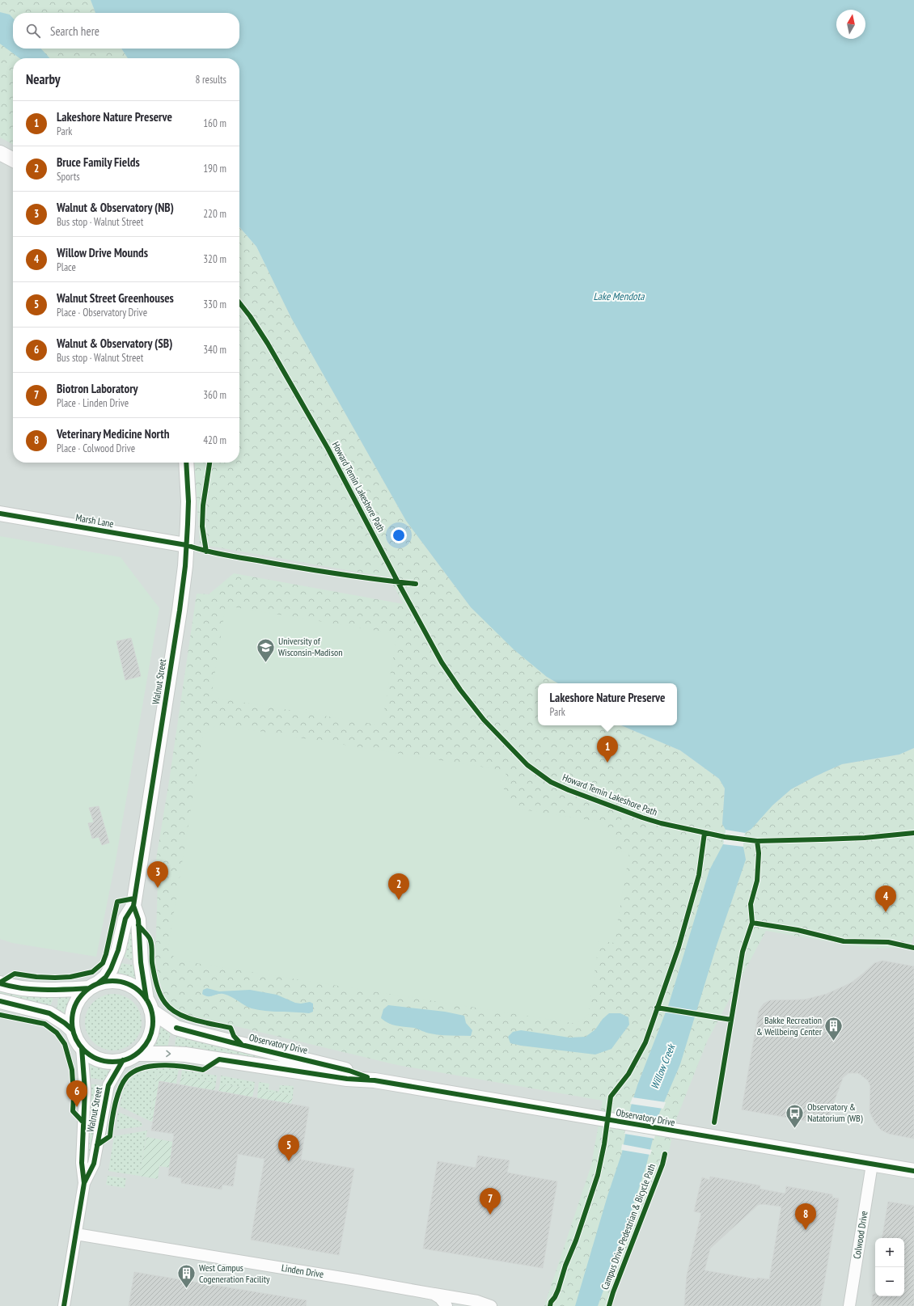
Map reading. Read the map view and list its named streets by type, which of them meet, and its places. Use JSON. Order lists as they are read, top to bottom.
{
  "streets": {
    "street": [
      "Marsh Lane",
      "Walnut Street",
      "Observatory Drive",
      "Colwood Drive",
      "Linden Drive"
    ],
    "cycle path": ["Howard Temin Lakeshore Path", "Campus Drive Pedestrian & Bicycle Path"]
  },
  "crossings": [
    ["Marsh Lane", "Walnut Street"],
    ["Walnut Street", "Observatory Drive"],
    ["Walnut Street", "Linden Drive"],
    ["Observatory Drive", "Colwood Drive"]
  ],
  "water": ["Lake Mendota", "Willow Creek"],
  "places": {
    "school or university": ["University of Wisconsin-Madison"],
    "building": ["Bakke Recreation & Wellbeing Center", "West Campus Cogeneration Facility"],
    "bus stop": ["Observatory & Natatorium (WB)"]
  },
  "north": "top",
  "page": {
    "search": "Search here",
    "heading": ["Nearby", "8 results"],
    "list": [
      {
        "mark": "1",
        "name": "Lakeshore Nature Preserve",
        "note": "Park",
        "value": "160 m"
      },
      {
        "mark": "2",
        "name": "Bruce Family Fields",
        "note": "Sports",
        "value": "190 m"
      },
      {
        "mark": "3",
        "name": "Walnut & Observatory (NB)",
        "note": "Bus stop · Walnut Street",
        "value": "220 m"
      },
      {
        "mark": "4",
        "name": "Willow Drive Mounds",
        "note": "Place",
        "value": "320 m"
      },
      {
        "mark": "5",
        "name": "Walnut Street Greenhouses",
        "note": "Place · Observatory Drive",
        "value": "330 m"
      },
      {
        "mark": "6",
        "name": "Walnut & Observatory (SB)",
        "note": "Bus stop · Walnut Street",
        "value": "340 m"
      },
      {
        "mark": "7",
        "name": "Biotron Laboratory",
        "note": "Place · Linden Drive",
        "value": "360 m"
      },
      {
        "mark": "8",
        "name": "Veterinary Medicine North",
        "note": "Place · Colwood Drive",
        "value": "420 m"
      }
    ],
    "popup": ["Lakeshore Nature Preserve", "Park"],
    "pins": [
      "1",
      "3",
      "2",
      "4",
      "6",
      "5",
      "7",
      "8"
    ],
    "map_buttons": ["+", "−"]
  }
}
